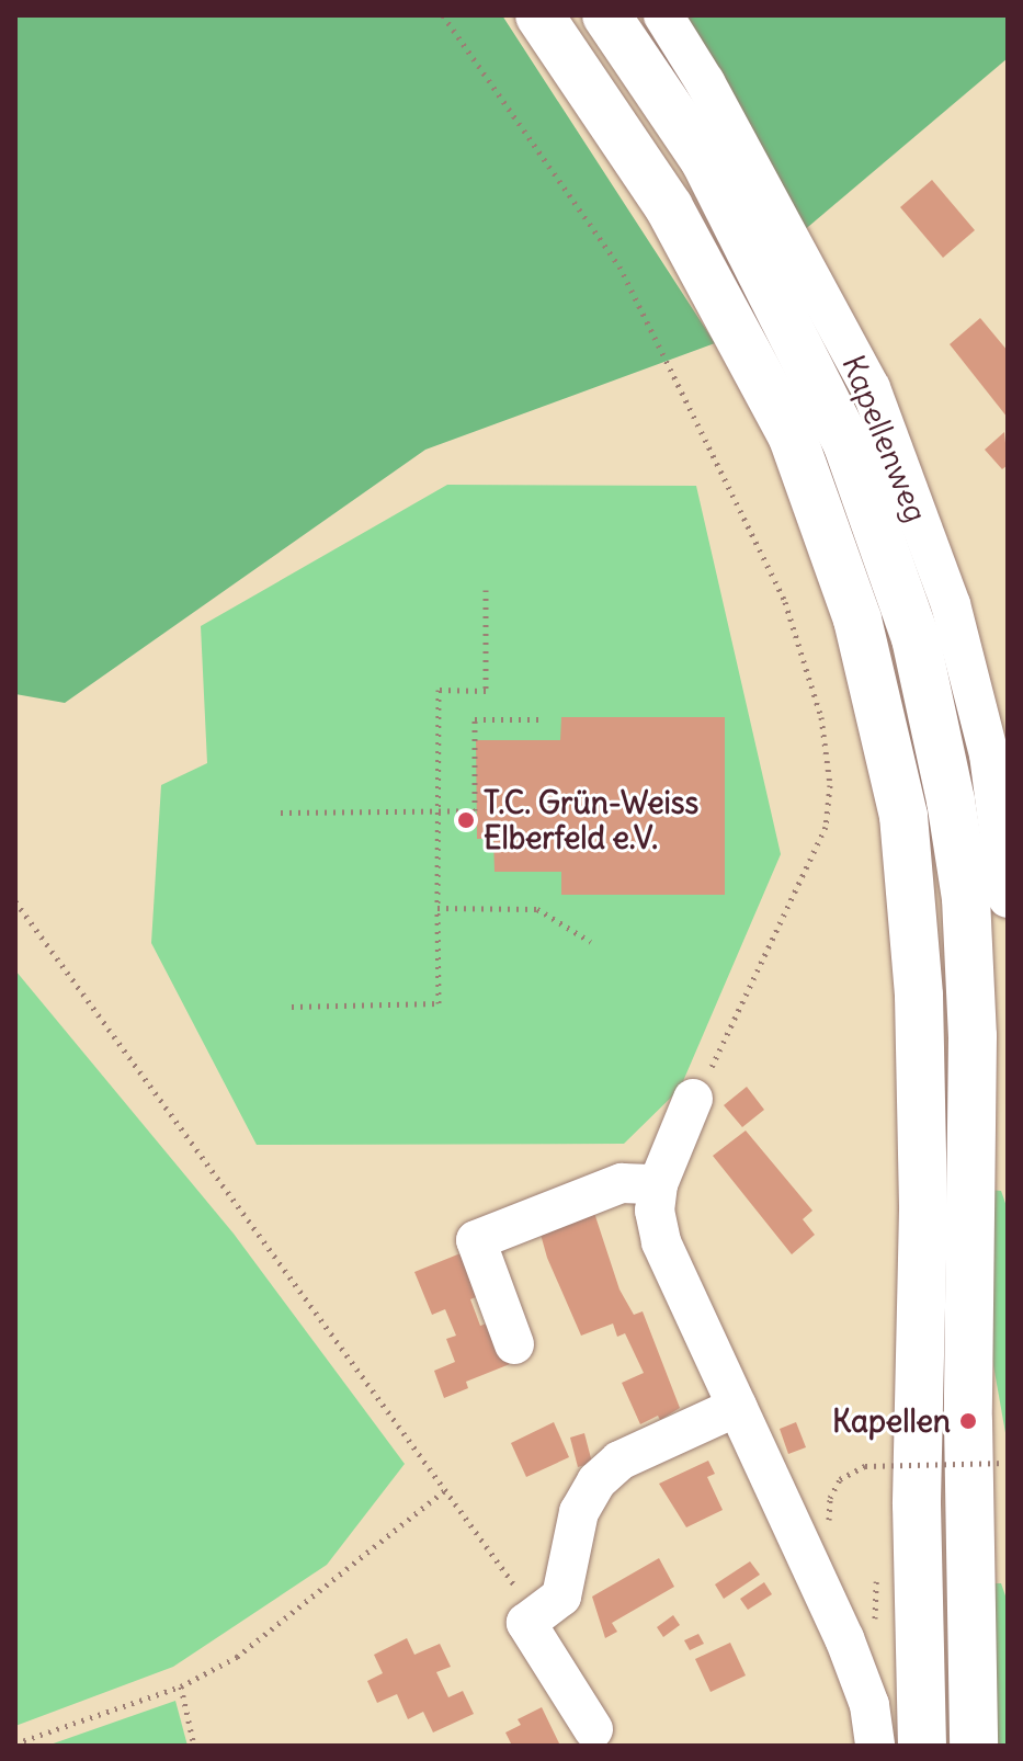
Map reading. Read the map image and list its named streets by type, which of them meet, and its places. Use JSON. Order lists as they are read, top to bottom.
{
  "streets": {
    "street": ["Kapellenweg"]
  },
  "places": ["T.C. Grün-Weiss Elberfeld e.V.", "Kapellen"]
}
